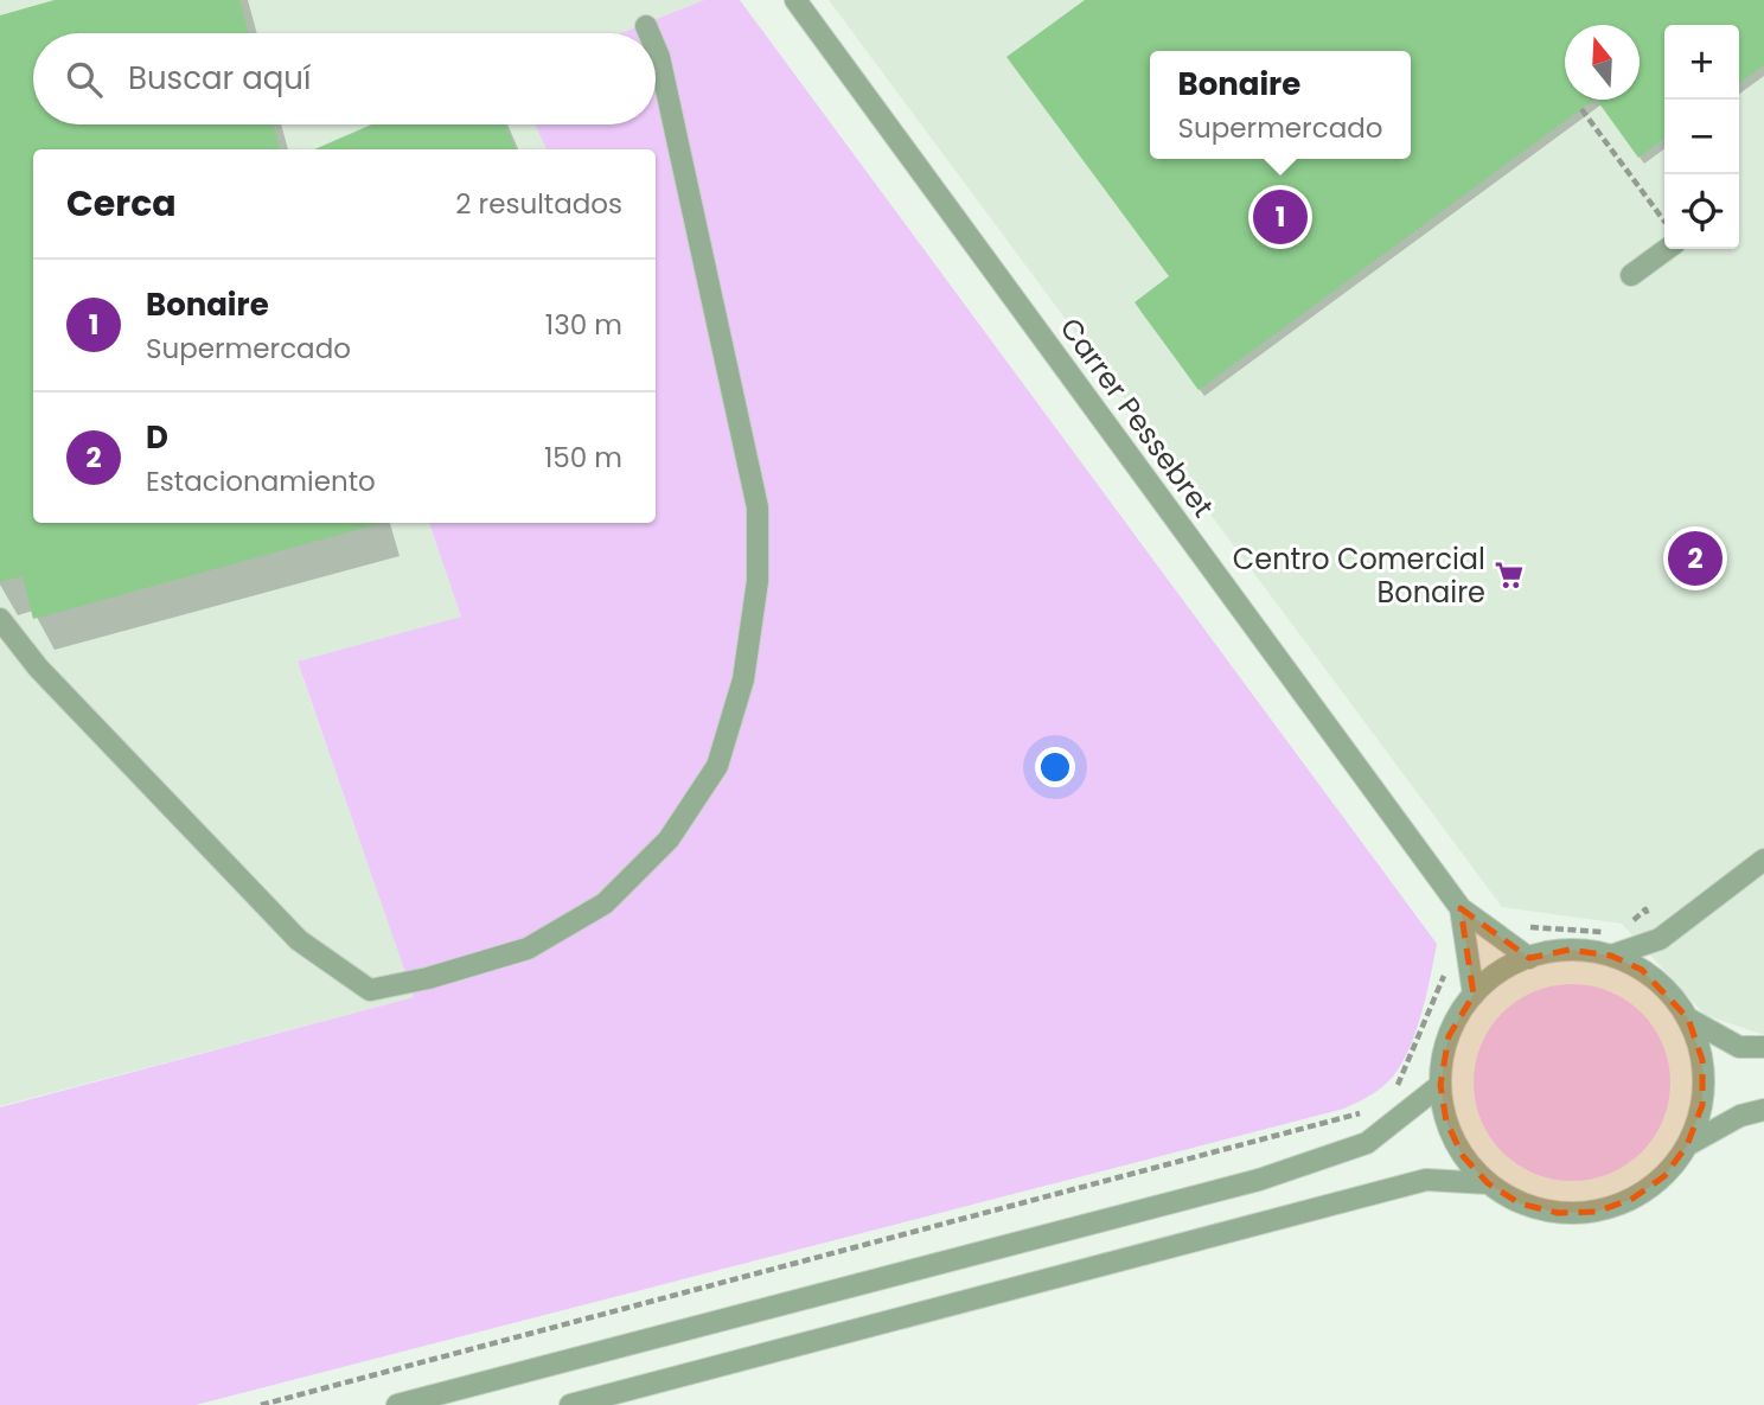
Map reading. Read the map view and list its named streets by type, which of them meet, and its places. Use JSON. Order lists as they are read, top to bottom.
{
  "streets": {
    "street": ["Carrer Pessebret"]
  },
  "places": {
    "supermarket": ["Centro Comercial Bonaire"]
  },
  "north": "top",
  "page": {
    "map_buttons": ["+", "−"],
    "search": "Buscar aquí",
    "popup": ["Bonaire", "Supermercado"],
    "heading": ["Cerca", "2 resultados"],
    "pins": ["1", "2"],
    "list": [
      {
        "mark": "1",
        "name": "Bonaire",
        "note": "Supermercado",
        "value": "130 m"
      },
      {
        "mark": "2",
        "name": "D",
        "note": "Estacionamiento",
        "value": "150 m"
      }
    ]
  }
}
